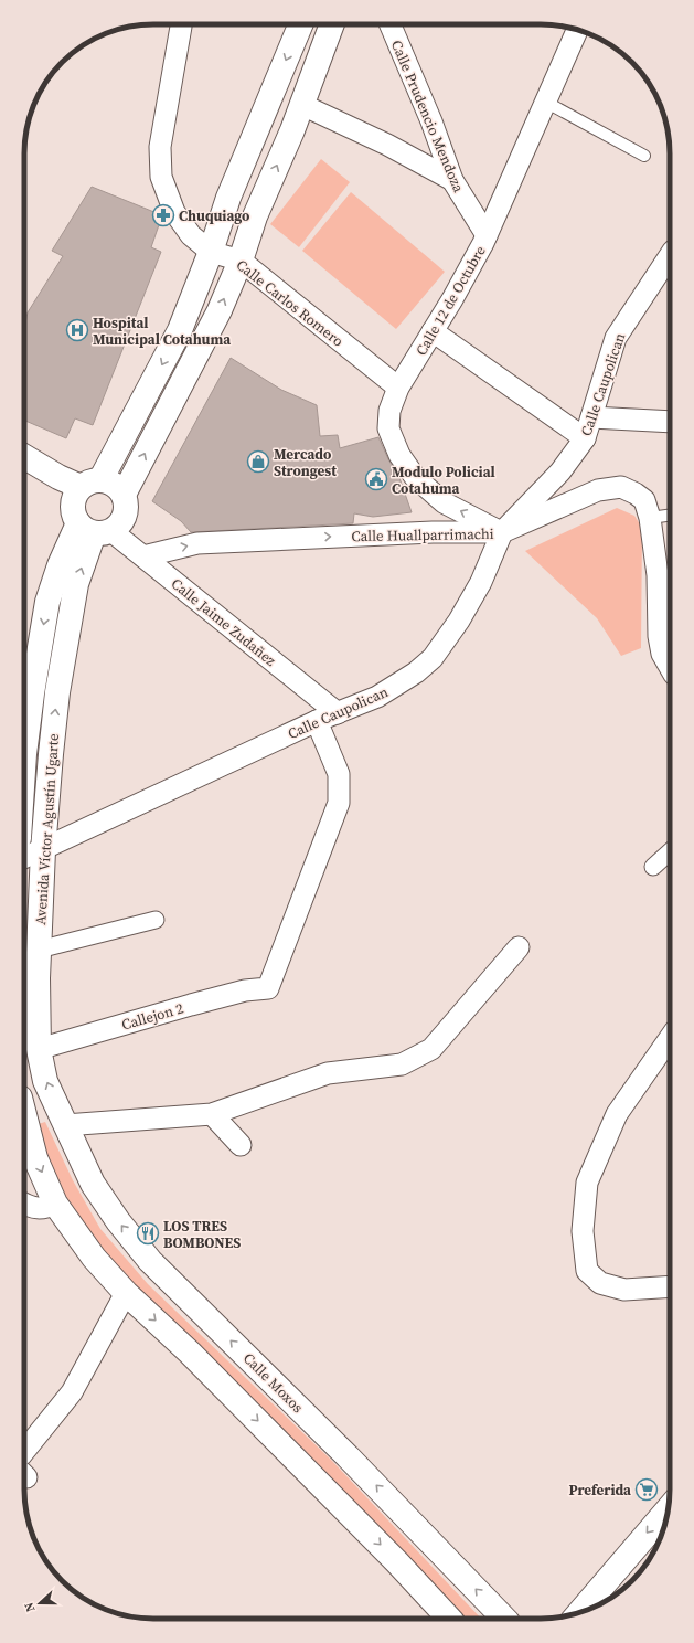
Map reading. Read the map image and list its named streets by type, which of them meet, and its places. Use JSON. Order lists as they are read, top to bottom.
{
  "streets": {
    "street": [
      "Calle Prudencio Mendoza",
      "Calle 12 de Octubre",
      "Calle Carlos Romero",
      "Calle Caupolican",
      "Calle Huallparrimachi",
      "Calle Jaime Zudañez",
      "Avenida Víctor Agustín Ugarte",
      "Callejon 2",
      "Calle Moxos"
    ]
  },
  "crossings": [
    ["Calle Prudencio Mendoza", "Calle 12 de Octubre"],
    ["Calle 12 de Octubre", "Calle Carlos Romero"],
    ["Calle 12 de Octubre", "Calle Caupolican"],
    ["Calle 12 de Octubre", "Calle Huallparrimachi"],
    ["Calle Caupolican", "Calle Huallparrimachi"],
    ["Calle Caupolican", "Calle Jaime Zudañez"],
    ["Calle Caupolican", "Avenida Víctor Agustín Ugarte"],
    ["Calle Caupolican", "Callejon 2"],
    ["Calle Huallparrimachi", "Calle Jaime Zudañez"],
    ["Calle Jaime Zudañez", "Avenida Víctor Agustín Ugarte"],
    ["Avenida Víctor Agustín Ugarte", "Callejon 2"],
    ["Avenida Víctor Agustín Ugarte", "Calle Moxos"]
  ],
  "one_way": ["Calle Huallparrimachi"],
  "places": {
    "pharmacy": ["Chuquiago"],
    "hospital": ["Hospital Municipal Cotahuma"],
    "shop": ["Mercado Strongest"],
    "public building": ["Modulo Policial Cotahuma"],
    "restaurant": ["LOS TRES BOMBONES"],
    "supermarket": ["Preferida"]
  },
  "north": "left"
}
